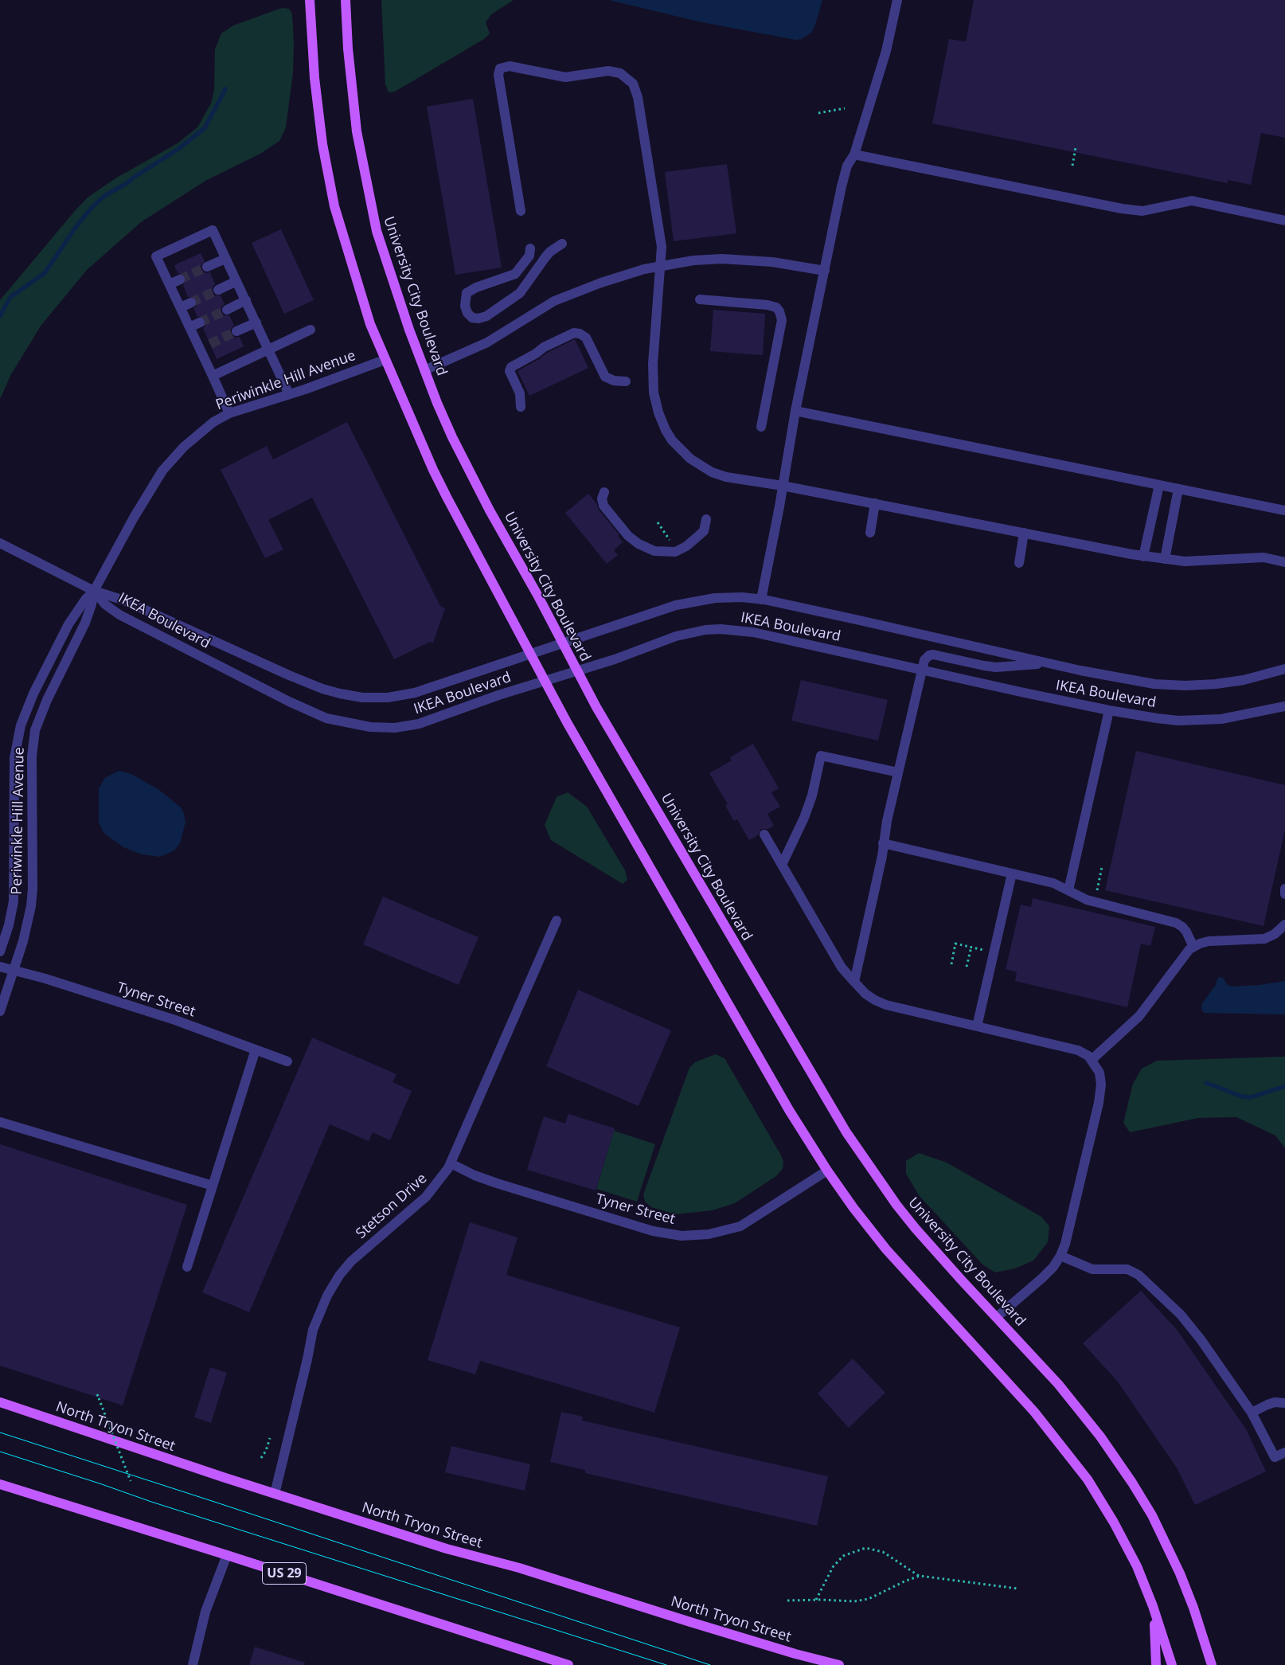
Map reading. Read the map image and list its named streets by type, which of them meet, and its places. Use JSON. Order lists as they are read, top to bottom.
{
  "streets": {
    "main road": ["University City Boulevard", "North Tryon Street", "US 29"],
    "street": [
      "Periwinkle Hill Avenue",
      "IKEA Boulevard",
      "Tyner Street",
      "Stetson Drive"
    ]
  },
  "crossings": [
    ["University City Boulevard", "IKEA Boulevard"],
    ["Periwinkle Hill Avenue", "IKEA Boulevard"],
    ["Periwinkle Hill Avenue", "Tyner Street"],
    ["Tyner Street", "Stetson Drive"],
    ["Stetson Drive", "North Tryon Street"]
  ]
}
